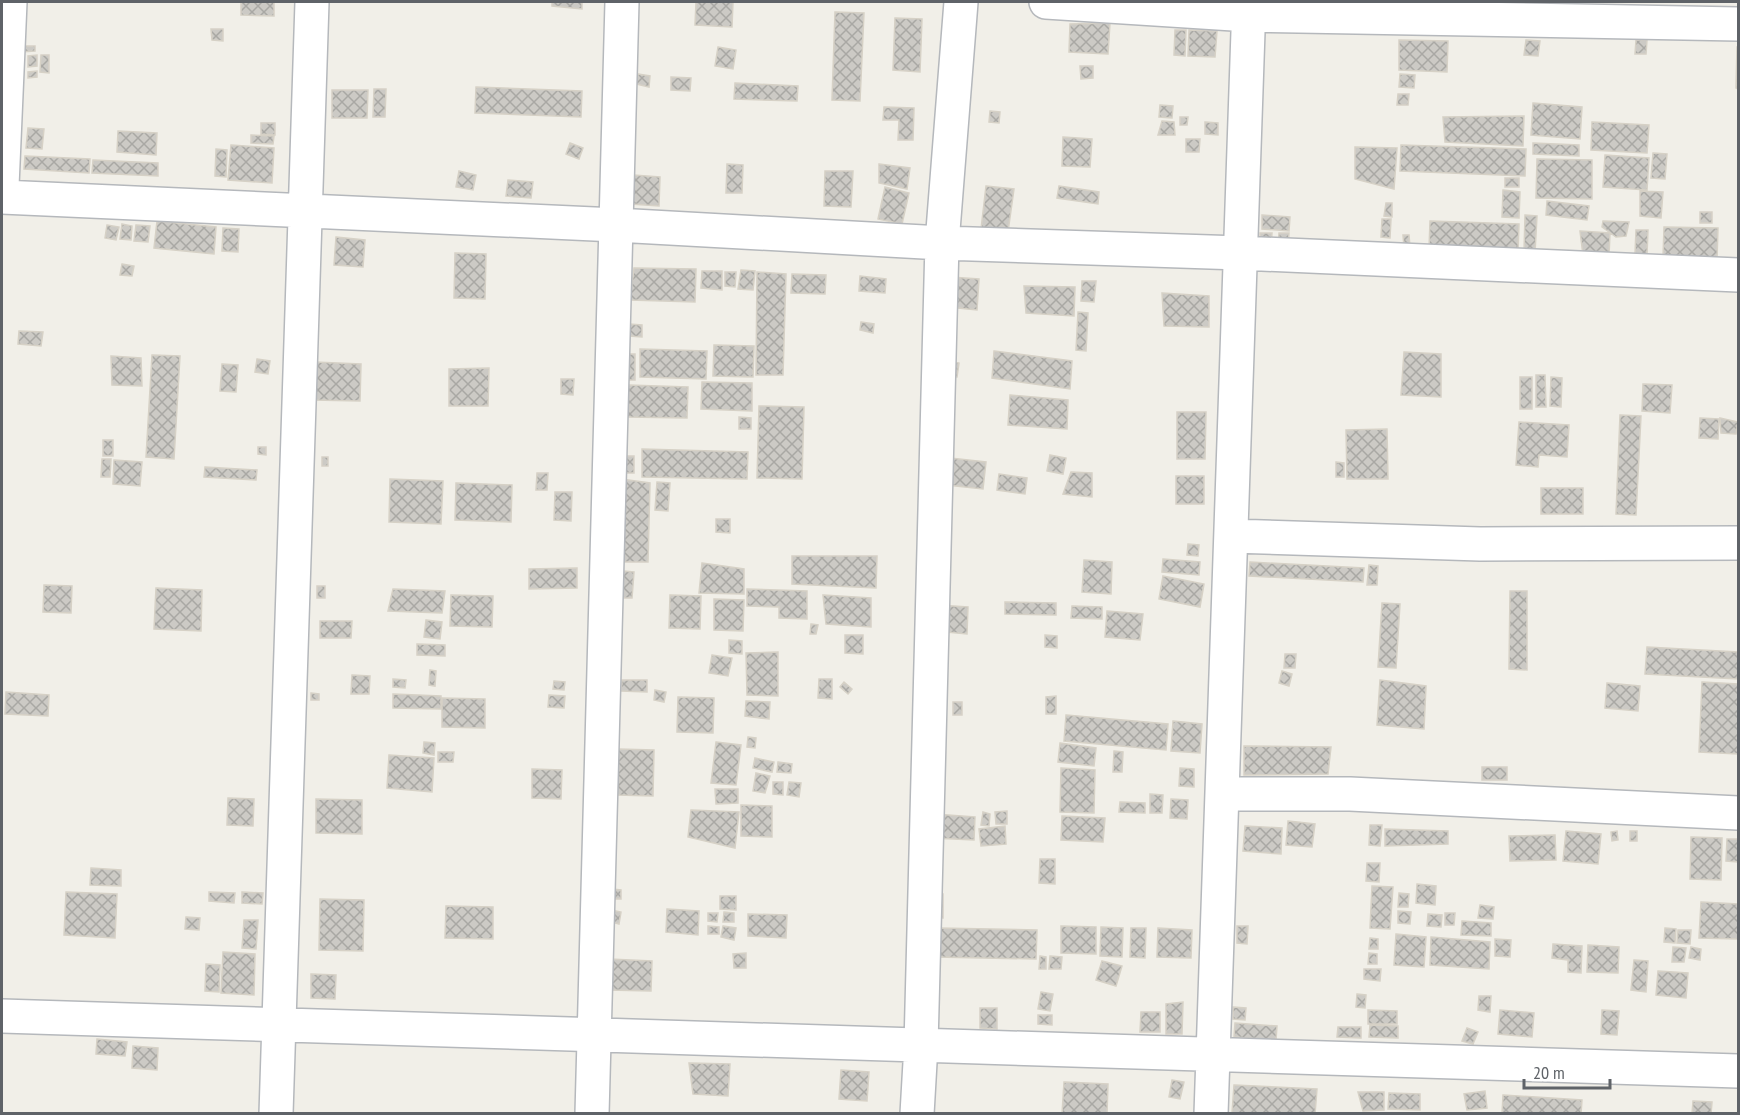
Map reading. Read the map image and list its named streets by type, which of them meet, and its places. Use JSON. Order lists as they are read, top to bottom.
{
  "scale_bar": "20 m"
}
